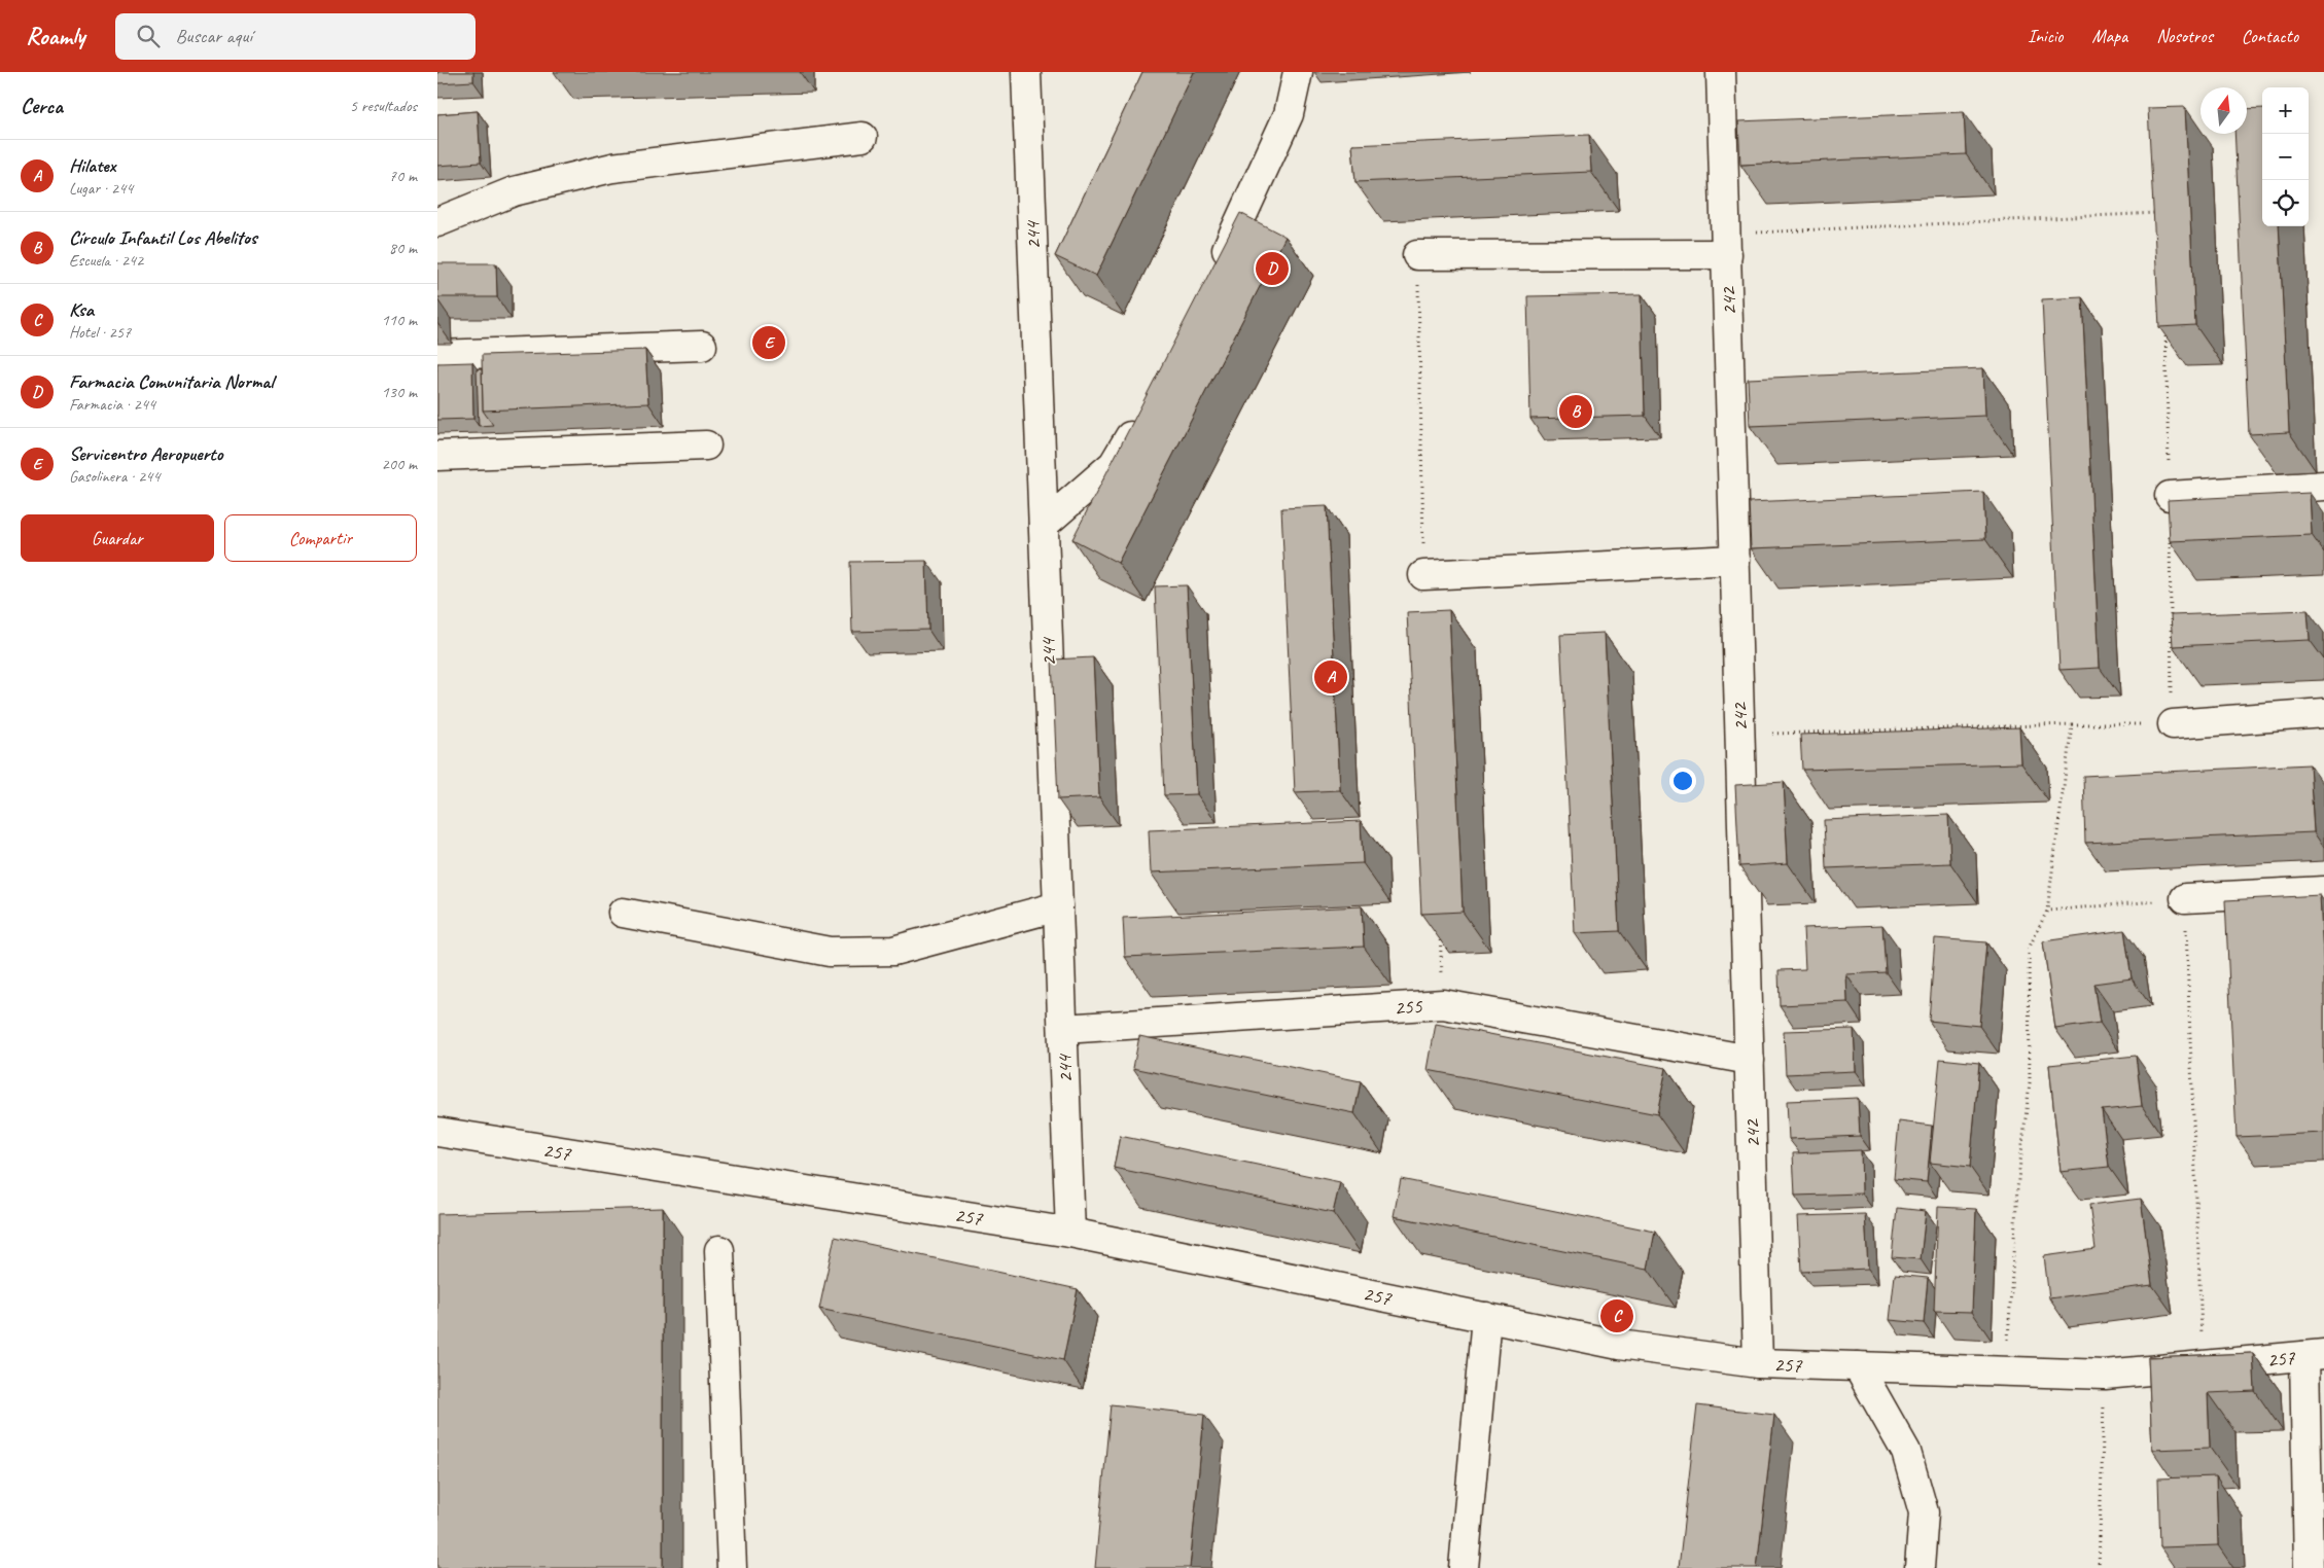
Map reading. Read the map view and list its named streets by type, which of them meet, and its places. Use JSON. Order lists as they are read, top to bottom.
{
  "streets": {
    "street": [
      "244",
      "242",
      "255",
      "257"
    ]
  },
  "crossings": [
    ["244", "255"],
    ["244", "257"],
    ["242", "255"],
    ["242", "257"]
  ],
  "north": "top",
  "page": {
    "header": "Roamly",
    "search": "Buscar aquí",
    "nav": [
      "Inicio",
      "Mapa",
      "Nosotros",
      "Contacto"
    ],
    "heading": ["Cerca", "5 resultados"],
    "map_buttons": ["+", "−"],
    "list": [
      {
        "mark": "A",
        "name": "Hilatex",
        "note": "Lugar · 244",
        "value": "70 m"
      },
      {
        "mark": "B",
        "name": "Círculo Infantil Los Abelitos",
        "note": "Escuela · 242",
        "value": "80 m"
      },
      {
        "mark": "C",
        "name": "Ksa",
        "note": "Hotel · 257",
        "value": "110 m"
      },
      {
        "mark": "D",
        "name": "Farmacia Comunitaria Normal",
        "note": "Farmacia · 244",
        "value": "130 m"
      },
      {
        "mark": "E",
        "name": "Servicentro Aeropuerto",
        "note": "Gasolinera · 244",
        "value": "200 m"
      }
    ],
    "pins": [
      "D",
      "E",
      "B",
      "A",
      "C"
    ],
    "buttons": ["Guardar", "Compartir"]
  }
}
